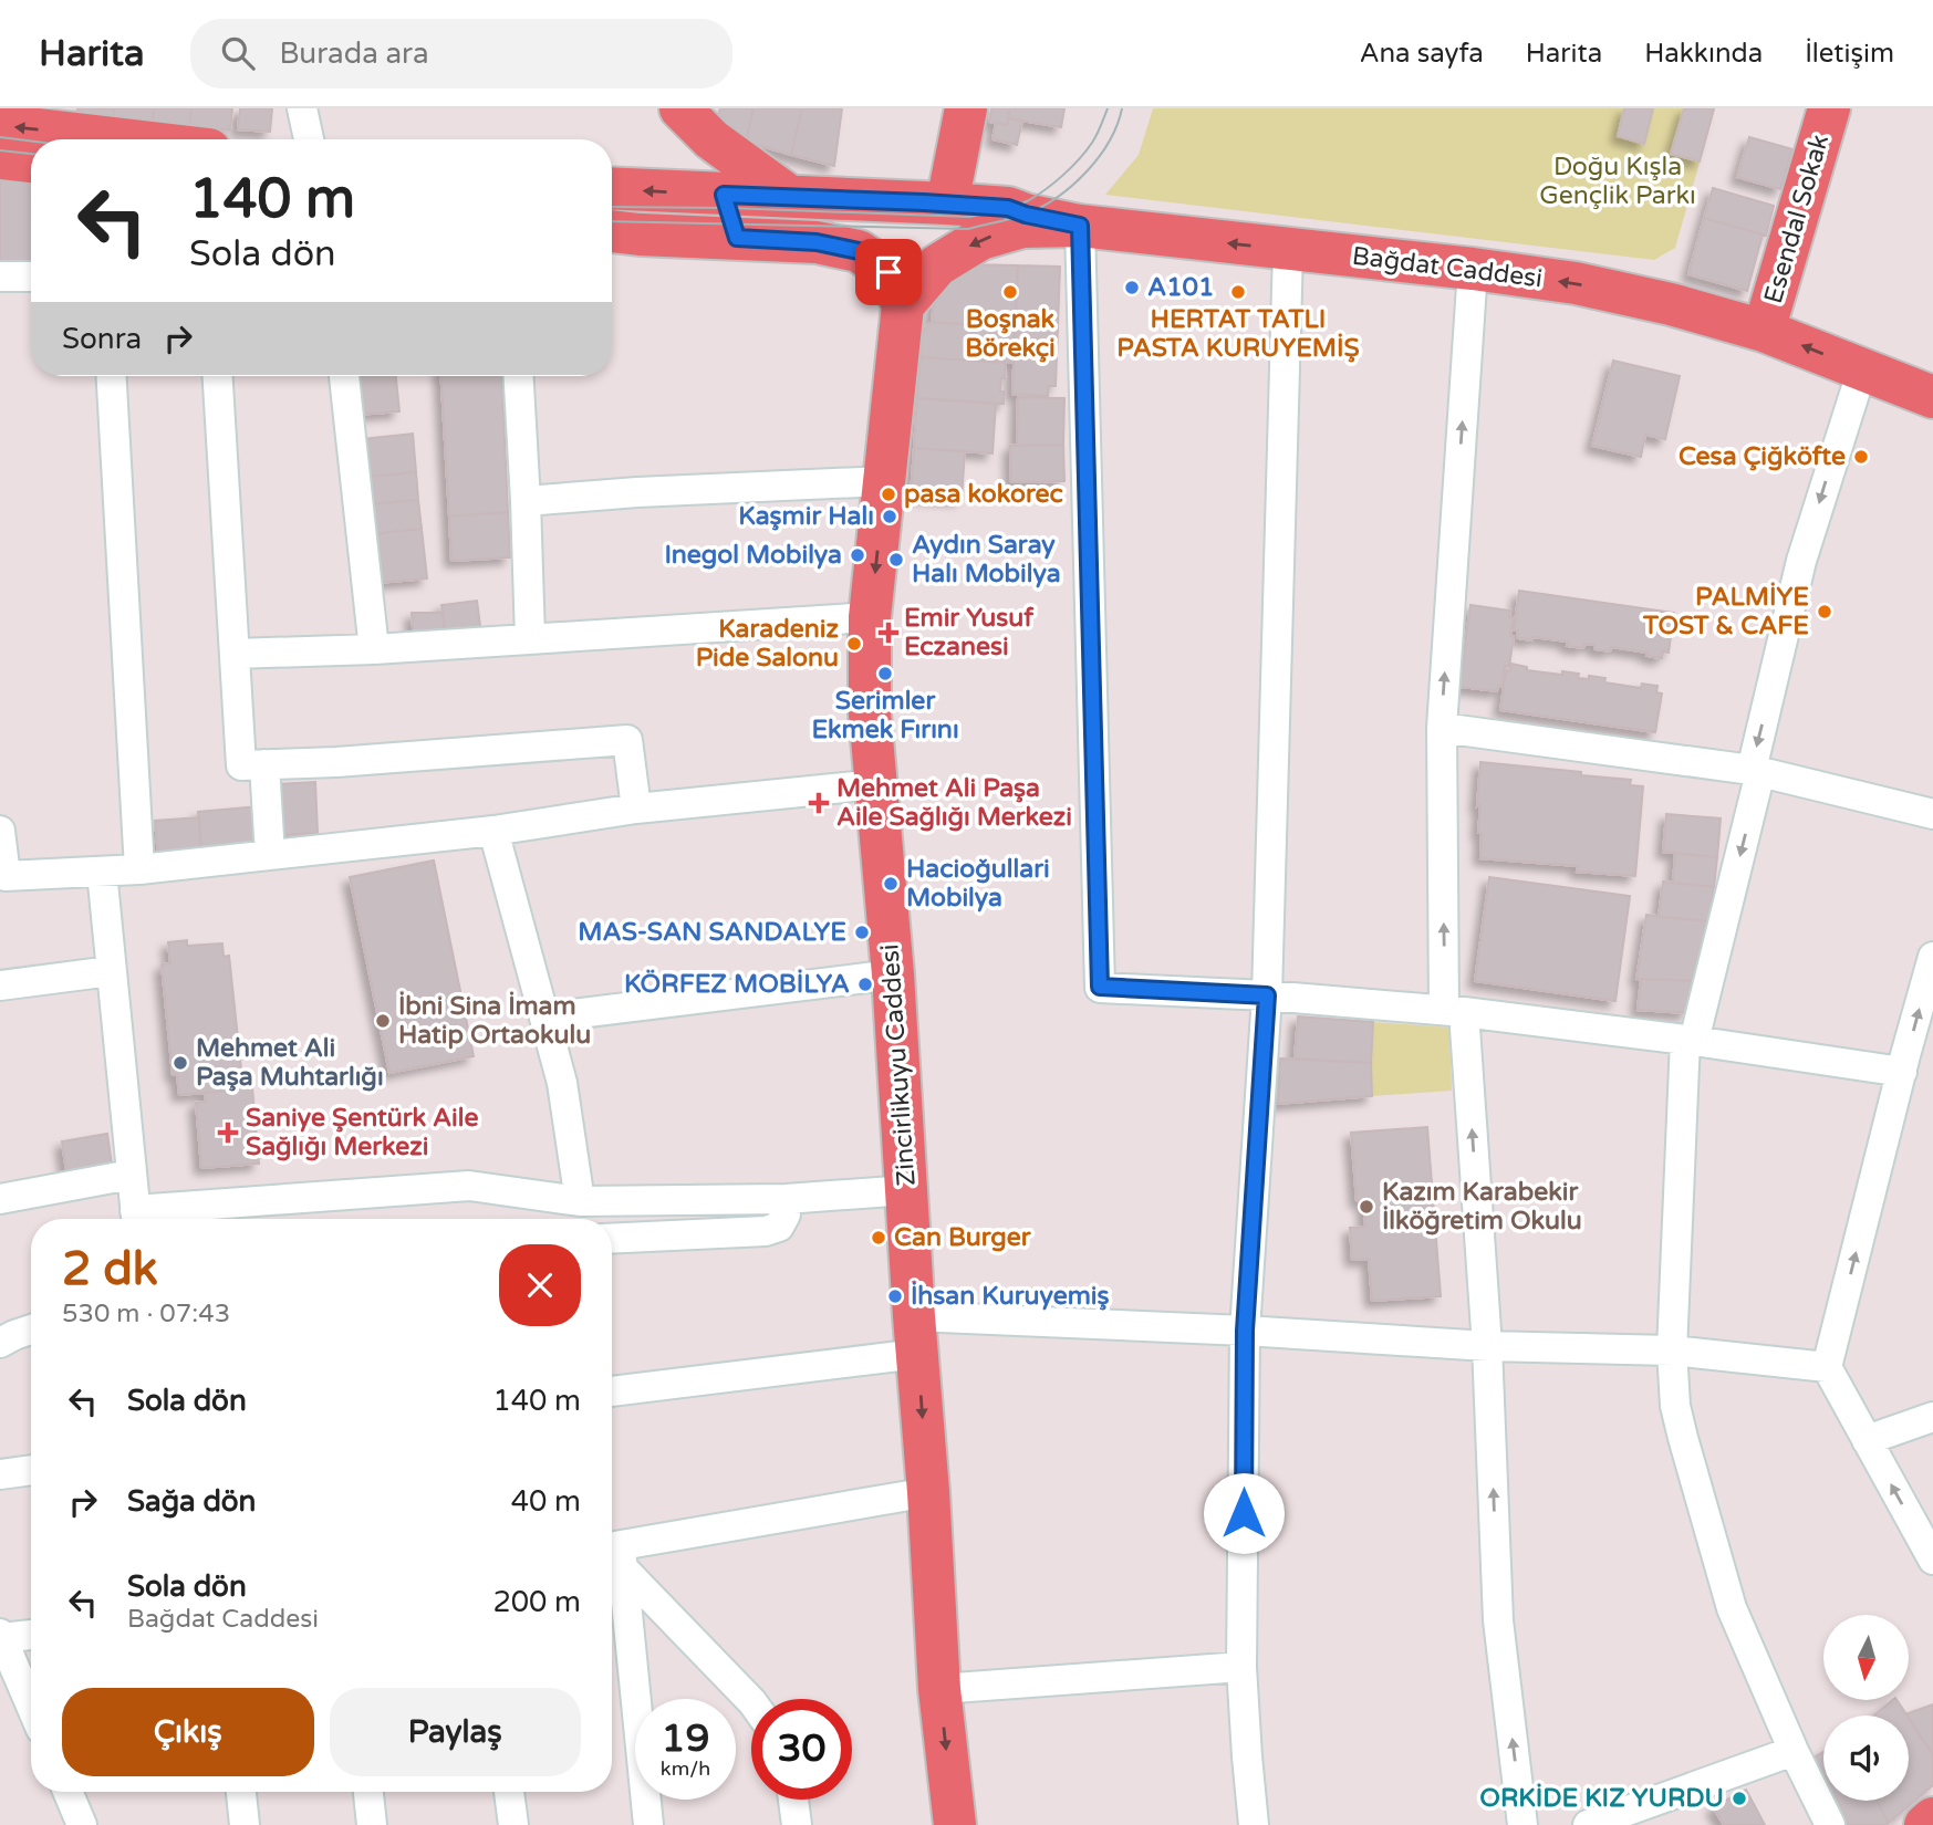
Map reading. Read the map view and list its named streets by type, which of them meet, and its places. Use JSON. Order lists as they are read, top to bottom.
{
  "streets": {
    "main road": ["Esendal Sokak", "Bağdat Caddesi", "Zincirlikuyu Caddesi"]
  },
  "crossings": [
    ["Esendal Sokak", "Bağdat Caddesi"]
  ],
  "one_way": ["Bağdat Caddesi"],
  "parks": ["Doğu Kışla Gençlik Parkı"],
  "places": {
    "other": [
      "A101",
      "Boşnak Börekçi",
      "HERTAT TATLI PASTA KURUYEMİŞ",
      "Cesa Çiğköfte",
      "pasa kokorec",
      "Kaşmir Halı",
      "Inegol Mobilya",
      "Aydın Saray Halı Mobilya",
      "PALMİYE TOST & CAFE",
      "Karadeniz Pide Salonu",
      "Serimler Ekmek Fırını",
      "Hacioǧullari Mobilya",
      "MAS-SAN SANDALYE",
      "KÖRFEZ MOBİLYA",
      "İbni Sina İmam Hatip Ortaokulu",
      "Mehmet Ali Paşa Muhtarlığı",
      "Kazım Karabekir İlköğretim Okulu",
      "Can Burger",
      "İhsan Kuruyemiş",
      "ORKİDE KIZ YURDU"
    ],
    "health": ["Emir Yusuf Eczanesi", "Mehmet Ali Paşa Aile Sağlığı Merkezi", "Saniye Şentürk Aile Sağlığı Merkezi"]
  },
  "north": "bottom",
  "page": {
    "header": "Harita",
    "search": "Burada ara",
    "nav": [
      "Ana sayfa",
      "Harita",
      "Hakkında",
      "İletişim"
    ],
    "turn": ["140 m", "Sola dön"],
    "then": "Sonra",
    "heading": ["2 dk", "530 m · 07:43"],
    "list": [
      {
        "name": "Sola dön",
        "value": "140 m"
      },
      {
        "name": "Sağa dön",
        "value": "40 m"
      },
      {
        "name": "Sola dön",
        "note": "Bağdat Caddesi",
        "value": "200 m"
      }
    ],
    "buttons": ["Çıkış", "Paylaş"],
    "speed": "19 km/h",
    "limit": "30"
  }
}
